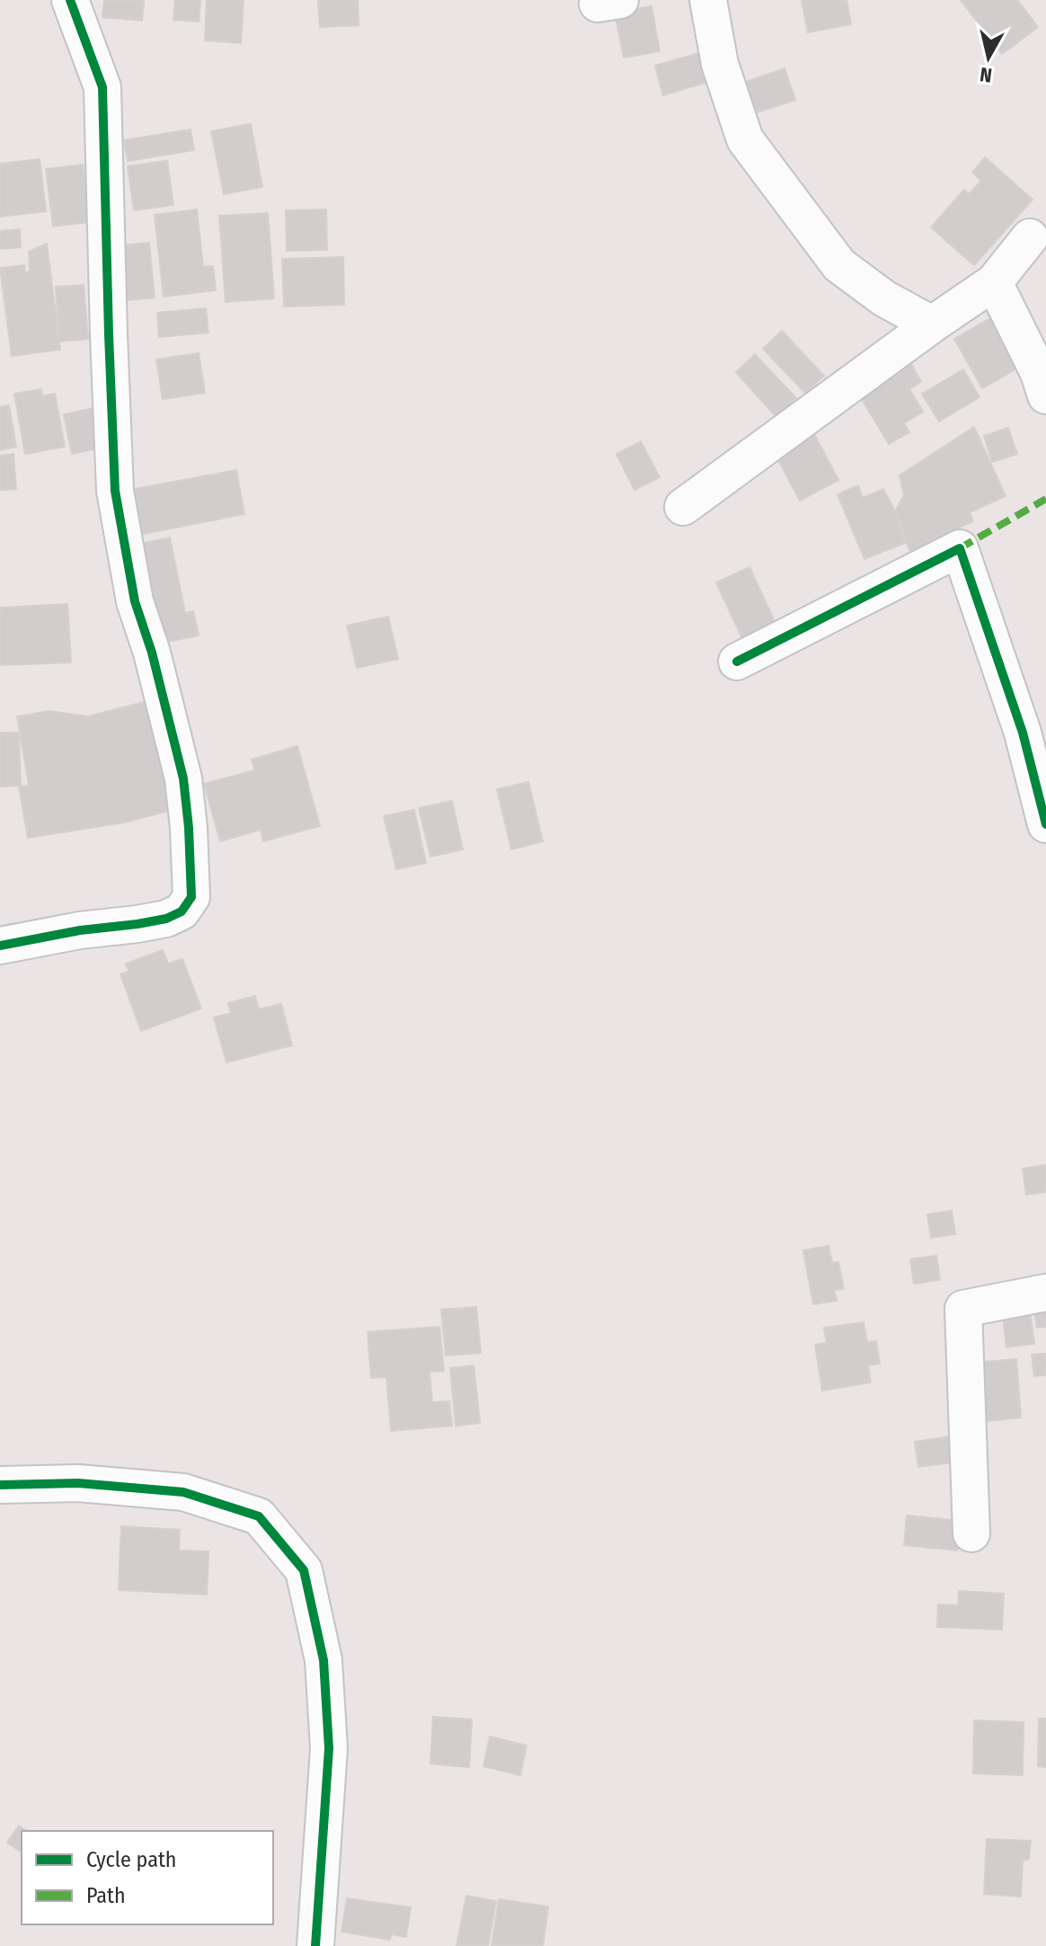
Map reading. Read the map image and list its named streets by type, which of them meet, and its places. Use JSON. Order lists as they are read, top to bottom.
{
  "legend": ["Cycle path", "Path"],
  "north": "bottom"
}
